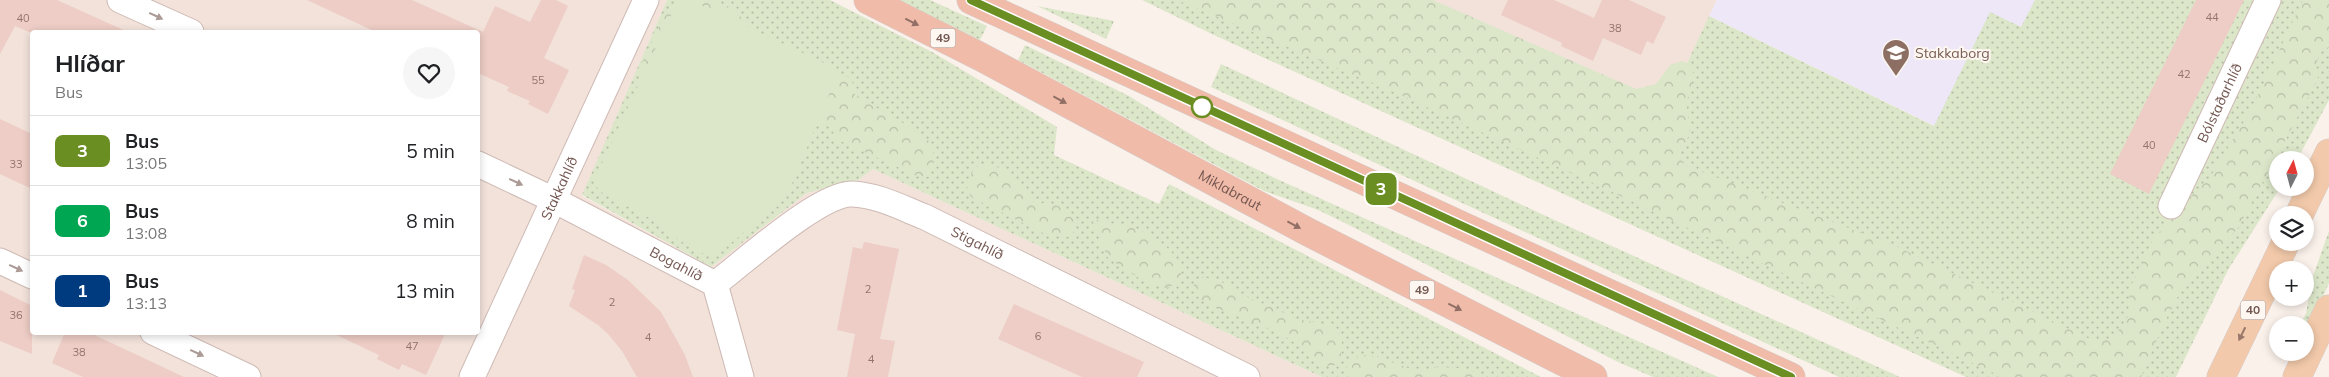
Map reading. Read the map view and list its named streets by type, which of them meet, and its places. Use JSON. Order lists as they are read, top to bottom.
{
  "streets": {
    "highway": ["49", "Miklabraut"],
    "main road": ["40"],
    "street": [
      "Bólstaðarhlíð",
      "Stakkahlíð",
      "Stigahlíð",
      "Bogahlíð"
    ]
  },
  "crossings": [
    ["Stakkahlíð", "Bogahlíð"],
    ["Stigahlíð", "Bogahlíð"]
  ],
  "places": {
    "school or university": ["Stakkaborg"]
  },
  "lines": ["bus line 3"],
  "house_numbers": [
    "44",
    "40",
    "38",
    "42",
    "55",
    "40",
    "33",
    "2",
    "2",
    "36",
    "6",
    "4",
    "47",
    "38",
    "4"
  ],
  "north": "top",
  "page": {
    "on_map": "3",
    "heading": ["Hlíðar", "Bus"],
    "list": [
      {
        "mark": "3",
        "name": "Bus",
        "note": "13:05",
        "value": "5 min"
      },
      {
        "mark": "6",
        "name": "Bus",
        "note": "13:08",
        "value": "8 min"
      },
      {
        "mark": "1",
        "name": "Bus",
        "note": "13:13",
        "value": "13 min"
      }
    ],
    "map_buttons": ["+", "−"]
  }
}
